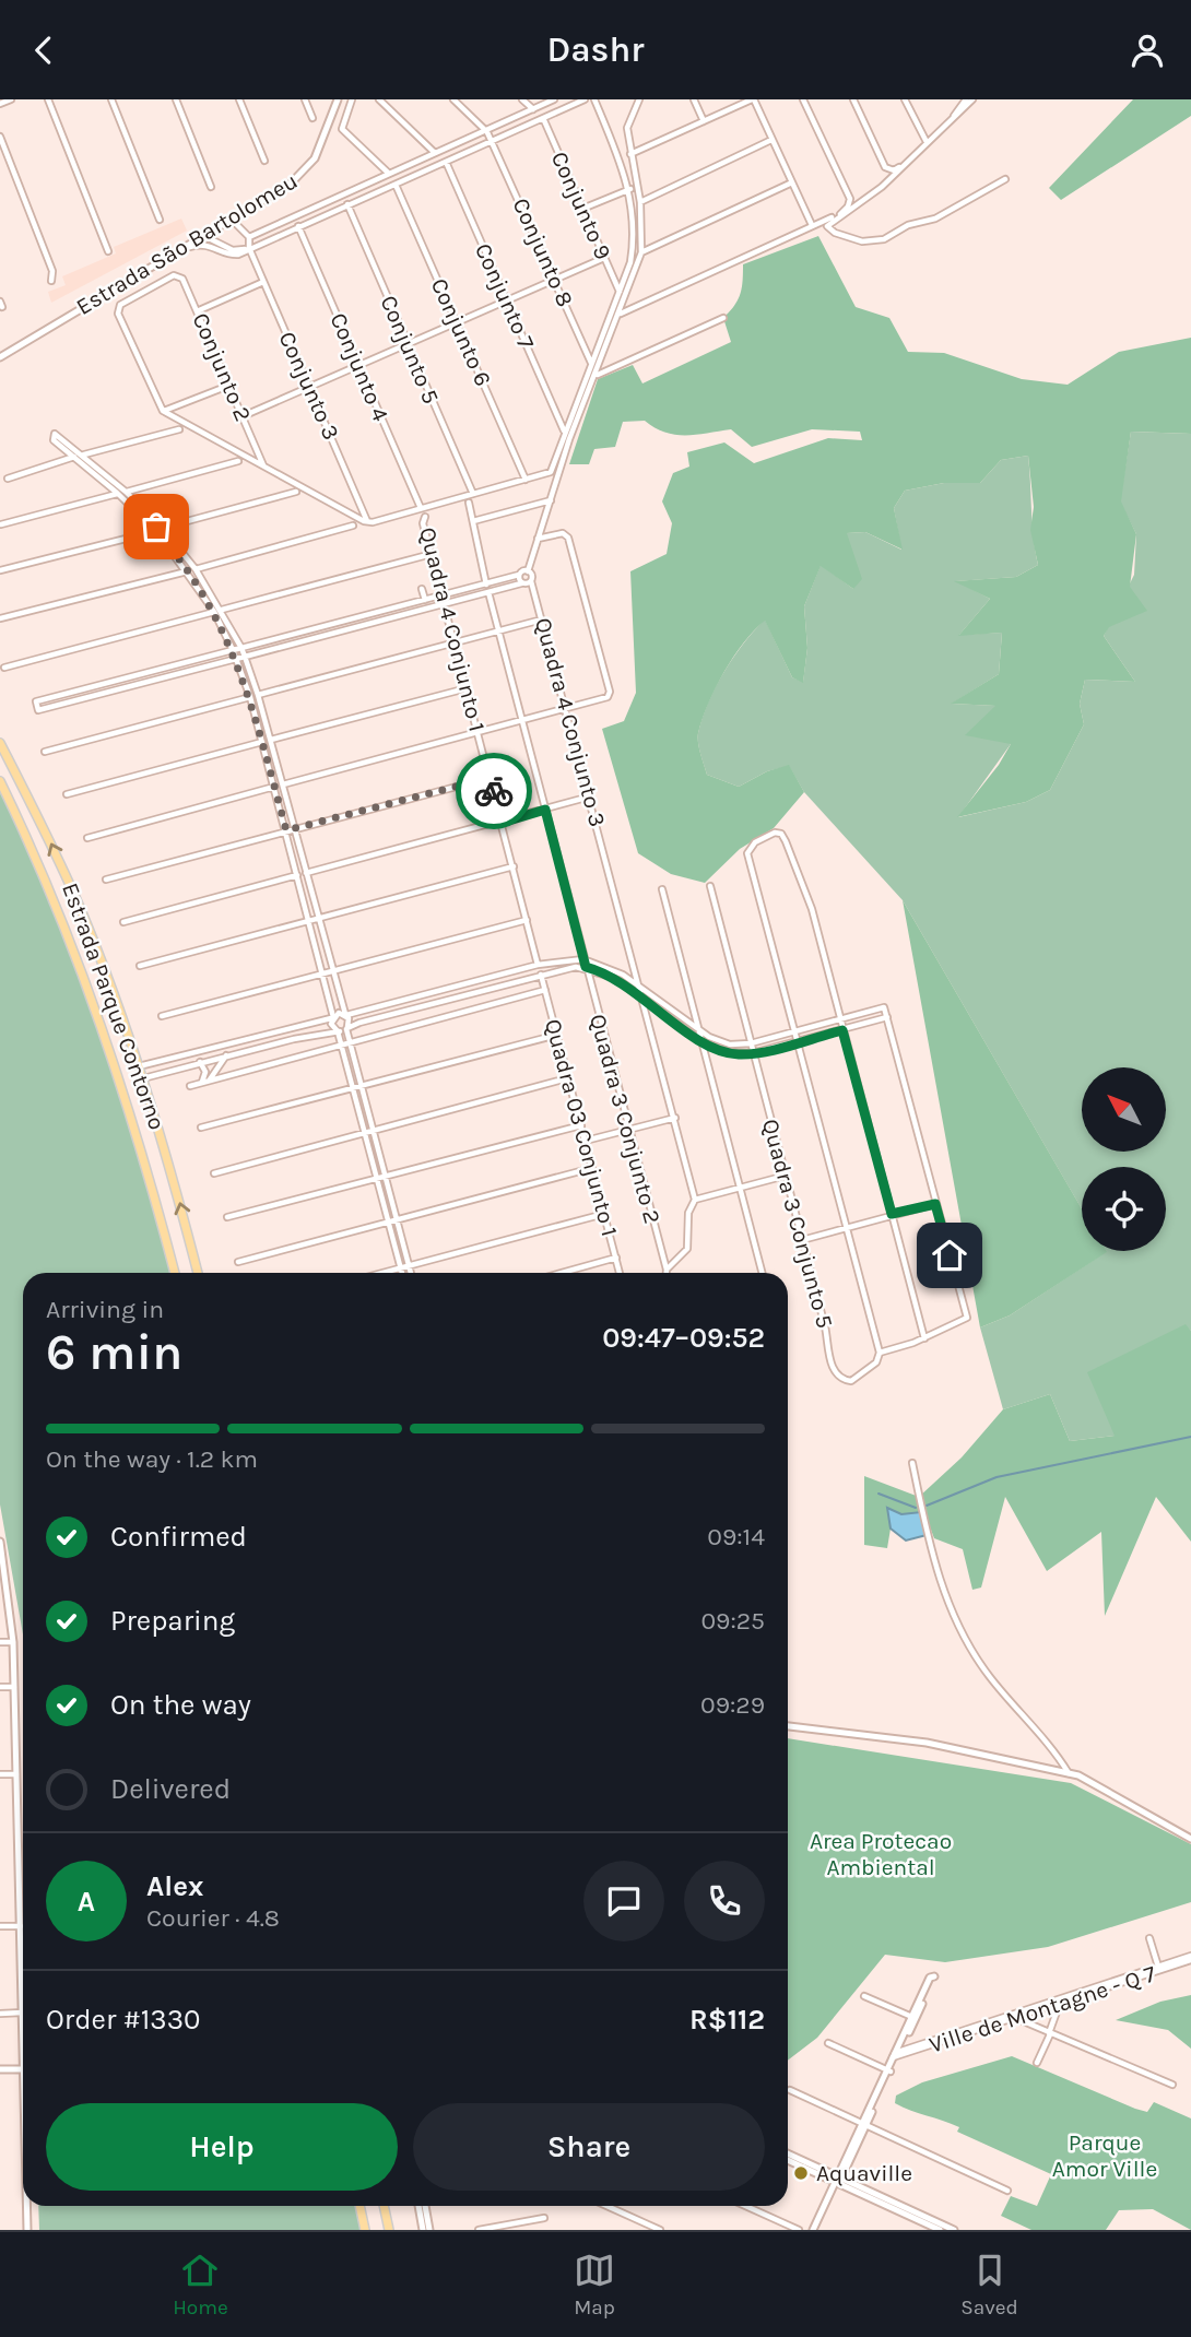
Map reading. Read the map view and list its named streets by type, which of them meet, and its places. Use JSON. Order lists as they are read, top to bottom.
{
  "streets": {
    "main road": ["Estrada Parque Contorno"],
    "street": [
      "Conjunto 9",
      "Estrada São Bartolomeu",
      "Conjunto 8",
      "Conjunto 7",
      "Conjunto 6",
      "Conjunto 5",
      "Conjunto 2",
      "Conjunto 4",
      "Conjunto 3",
      "Quadra 4 Conjunto 1",
      "Quadra 4 Conjunto 3",
      "Quadra 3 Conjunto 2",
      "Quadra 03 Conjunto 1",
      "Quadra 3 Conjunto 5",
      "Ville de Montagne - Q 7"
    ]
  },
  "parks": ["Area Protecao Ambiental", "Parque Amor Ville"],
  "places": ["Aquaville"],
  "north": "top left",
  "page": {
    "header": "Dashr",
    "heading": ["6 min", "Arriving in", "09:47–09:52"],
    "panel": [
      "Alex",
      "Courier · 4.8",
      "Order #1330",
      "R$112"
    ],
    "bar": "On the way · 1.2 km",
    "list": [
      ["Confirmed", "09:14"],
      ["Preparing", "09:25"],
      ["On the way", "09:29"],
      "Delivered"
    ],
    "round": "A",
    "buttons": ["Help", "Share"],
    "tabs": ["Home", "Map", "Saved"]
  }
}
